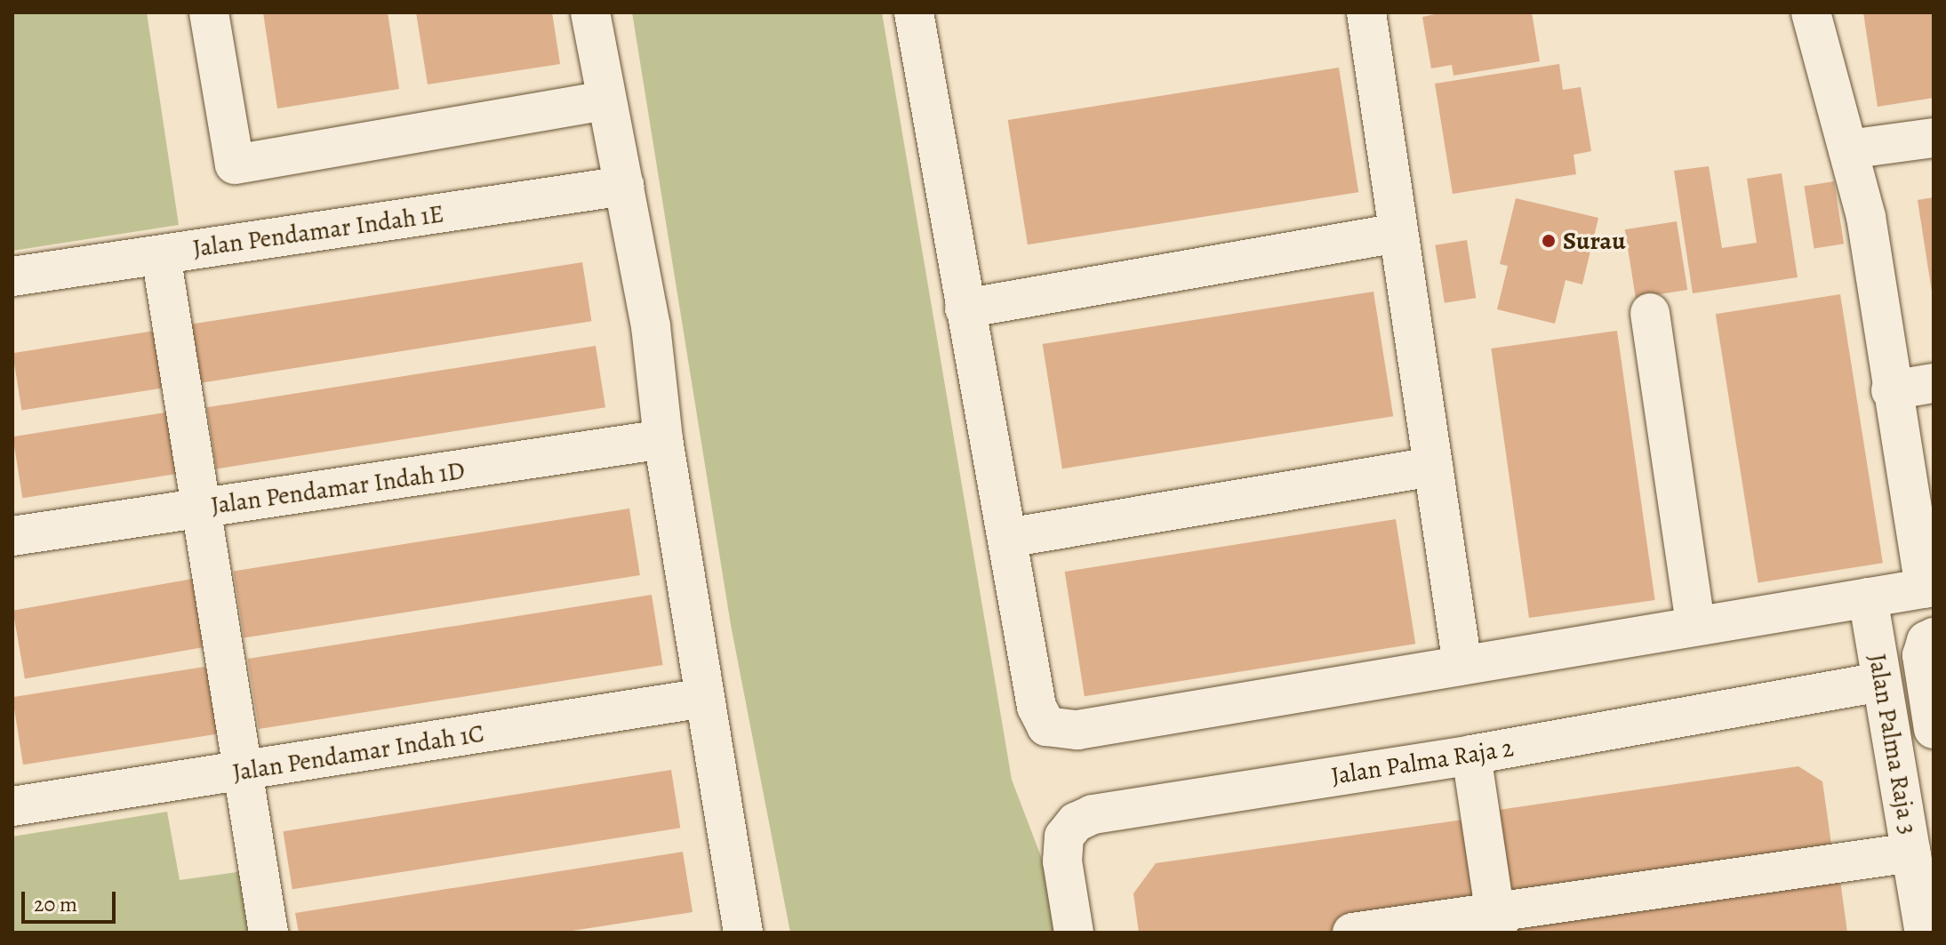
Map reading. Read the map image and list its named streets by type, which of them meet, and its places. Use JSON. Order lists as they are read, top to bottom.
{
  "streets": {
    "street": [
      "Jalan Pendamar Indah 1E",
      "Jalan Pendamar Indah 1D",
      "Jalan Palma Raja 3",
      "Jalan Pendamar Indah 1C",
      "Jalan Palma Raja 2"
    ]
  },
  "crossings": [
    ["Jalan Palma Raja 3", "Jalan Palma Raja 2"]
  ],
  "places": ["Surau"],
  "scale_bar": "20 m"
}
